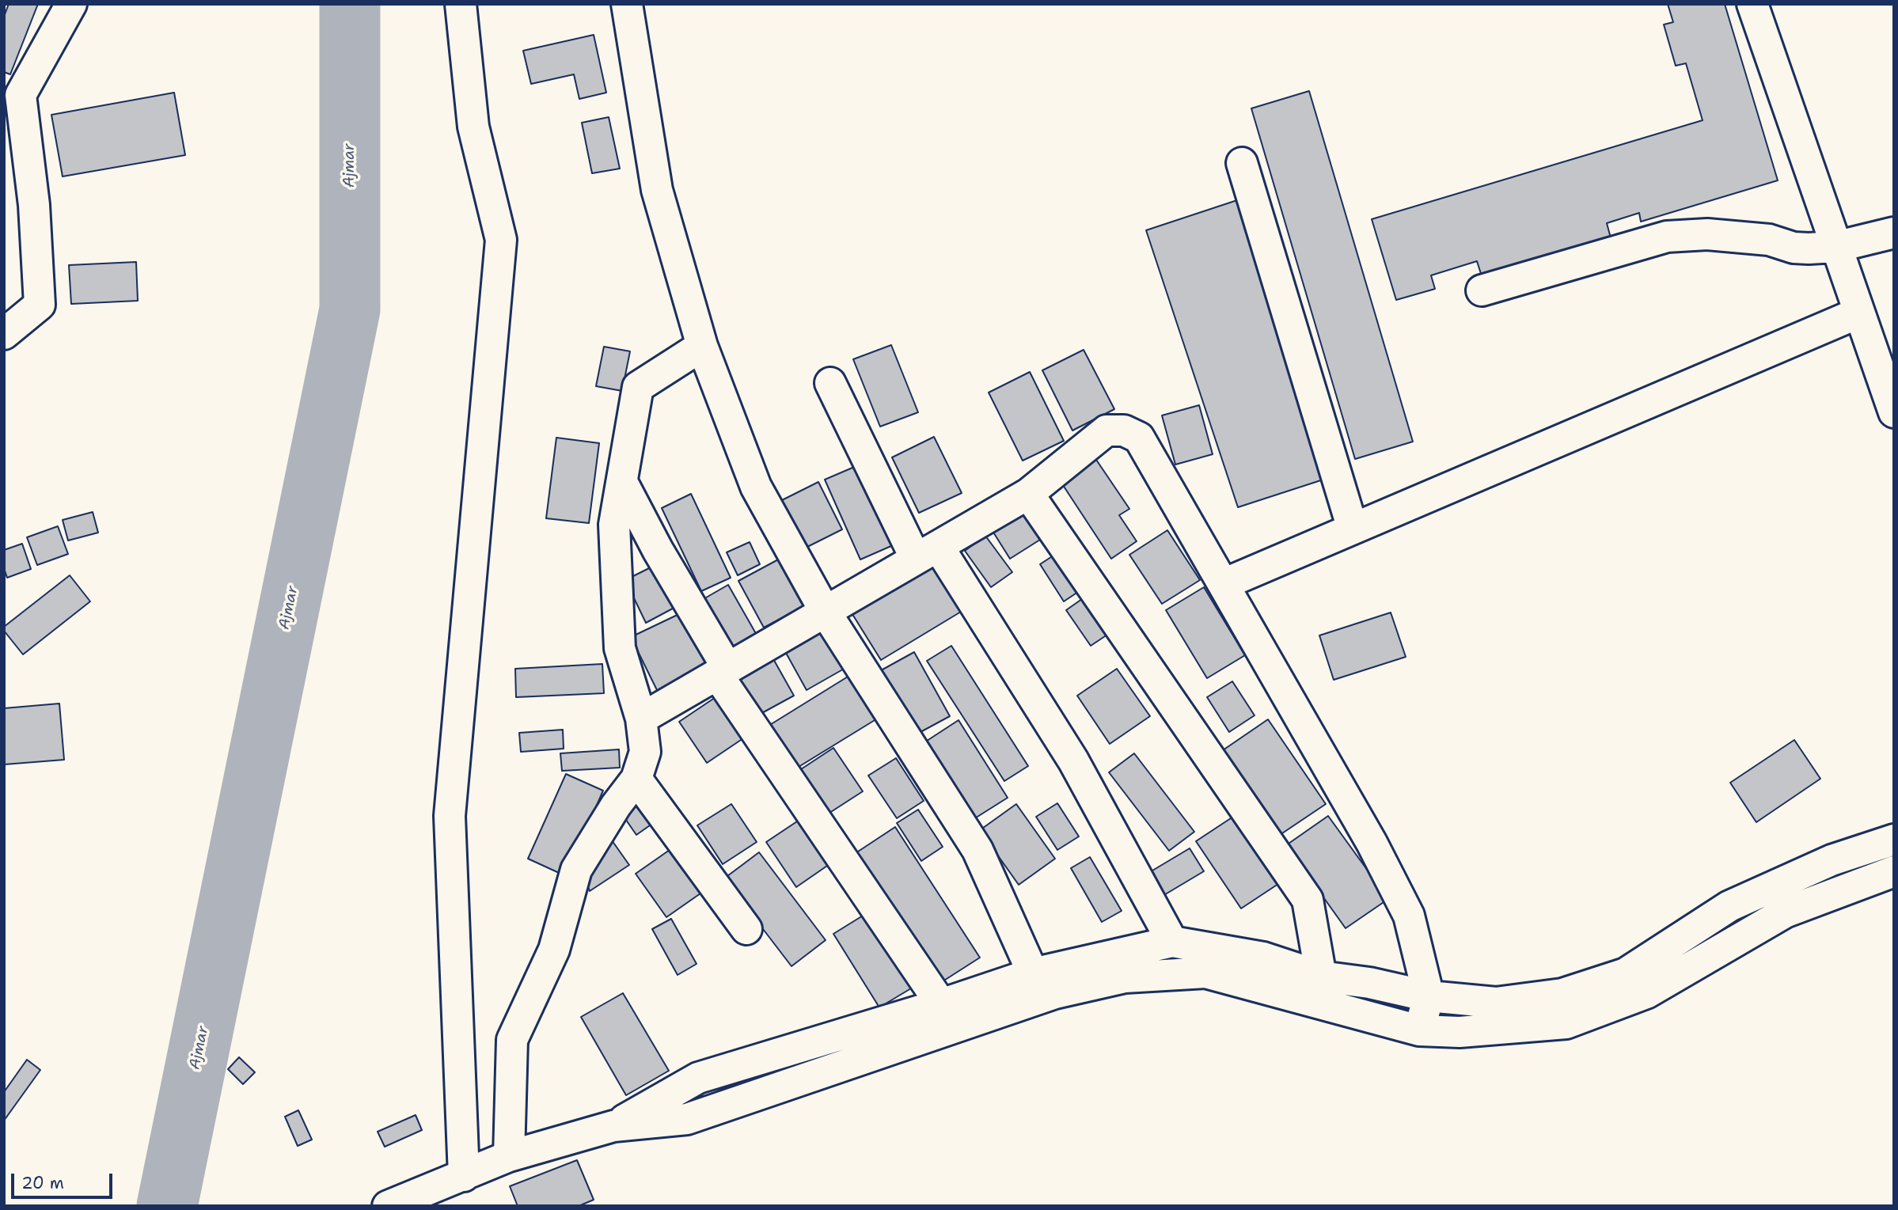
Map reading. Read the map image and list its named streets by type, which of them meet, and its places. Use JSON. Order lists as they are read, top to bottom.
{
  "water": ["Ajmar"],
  "scale_bar": "20 m"
}
